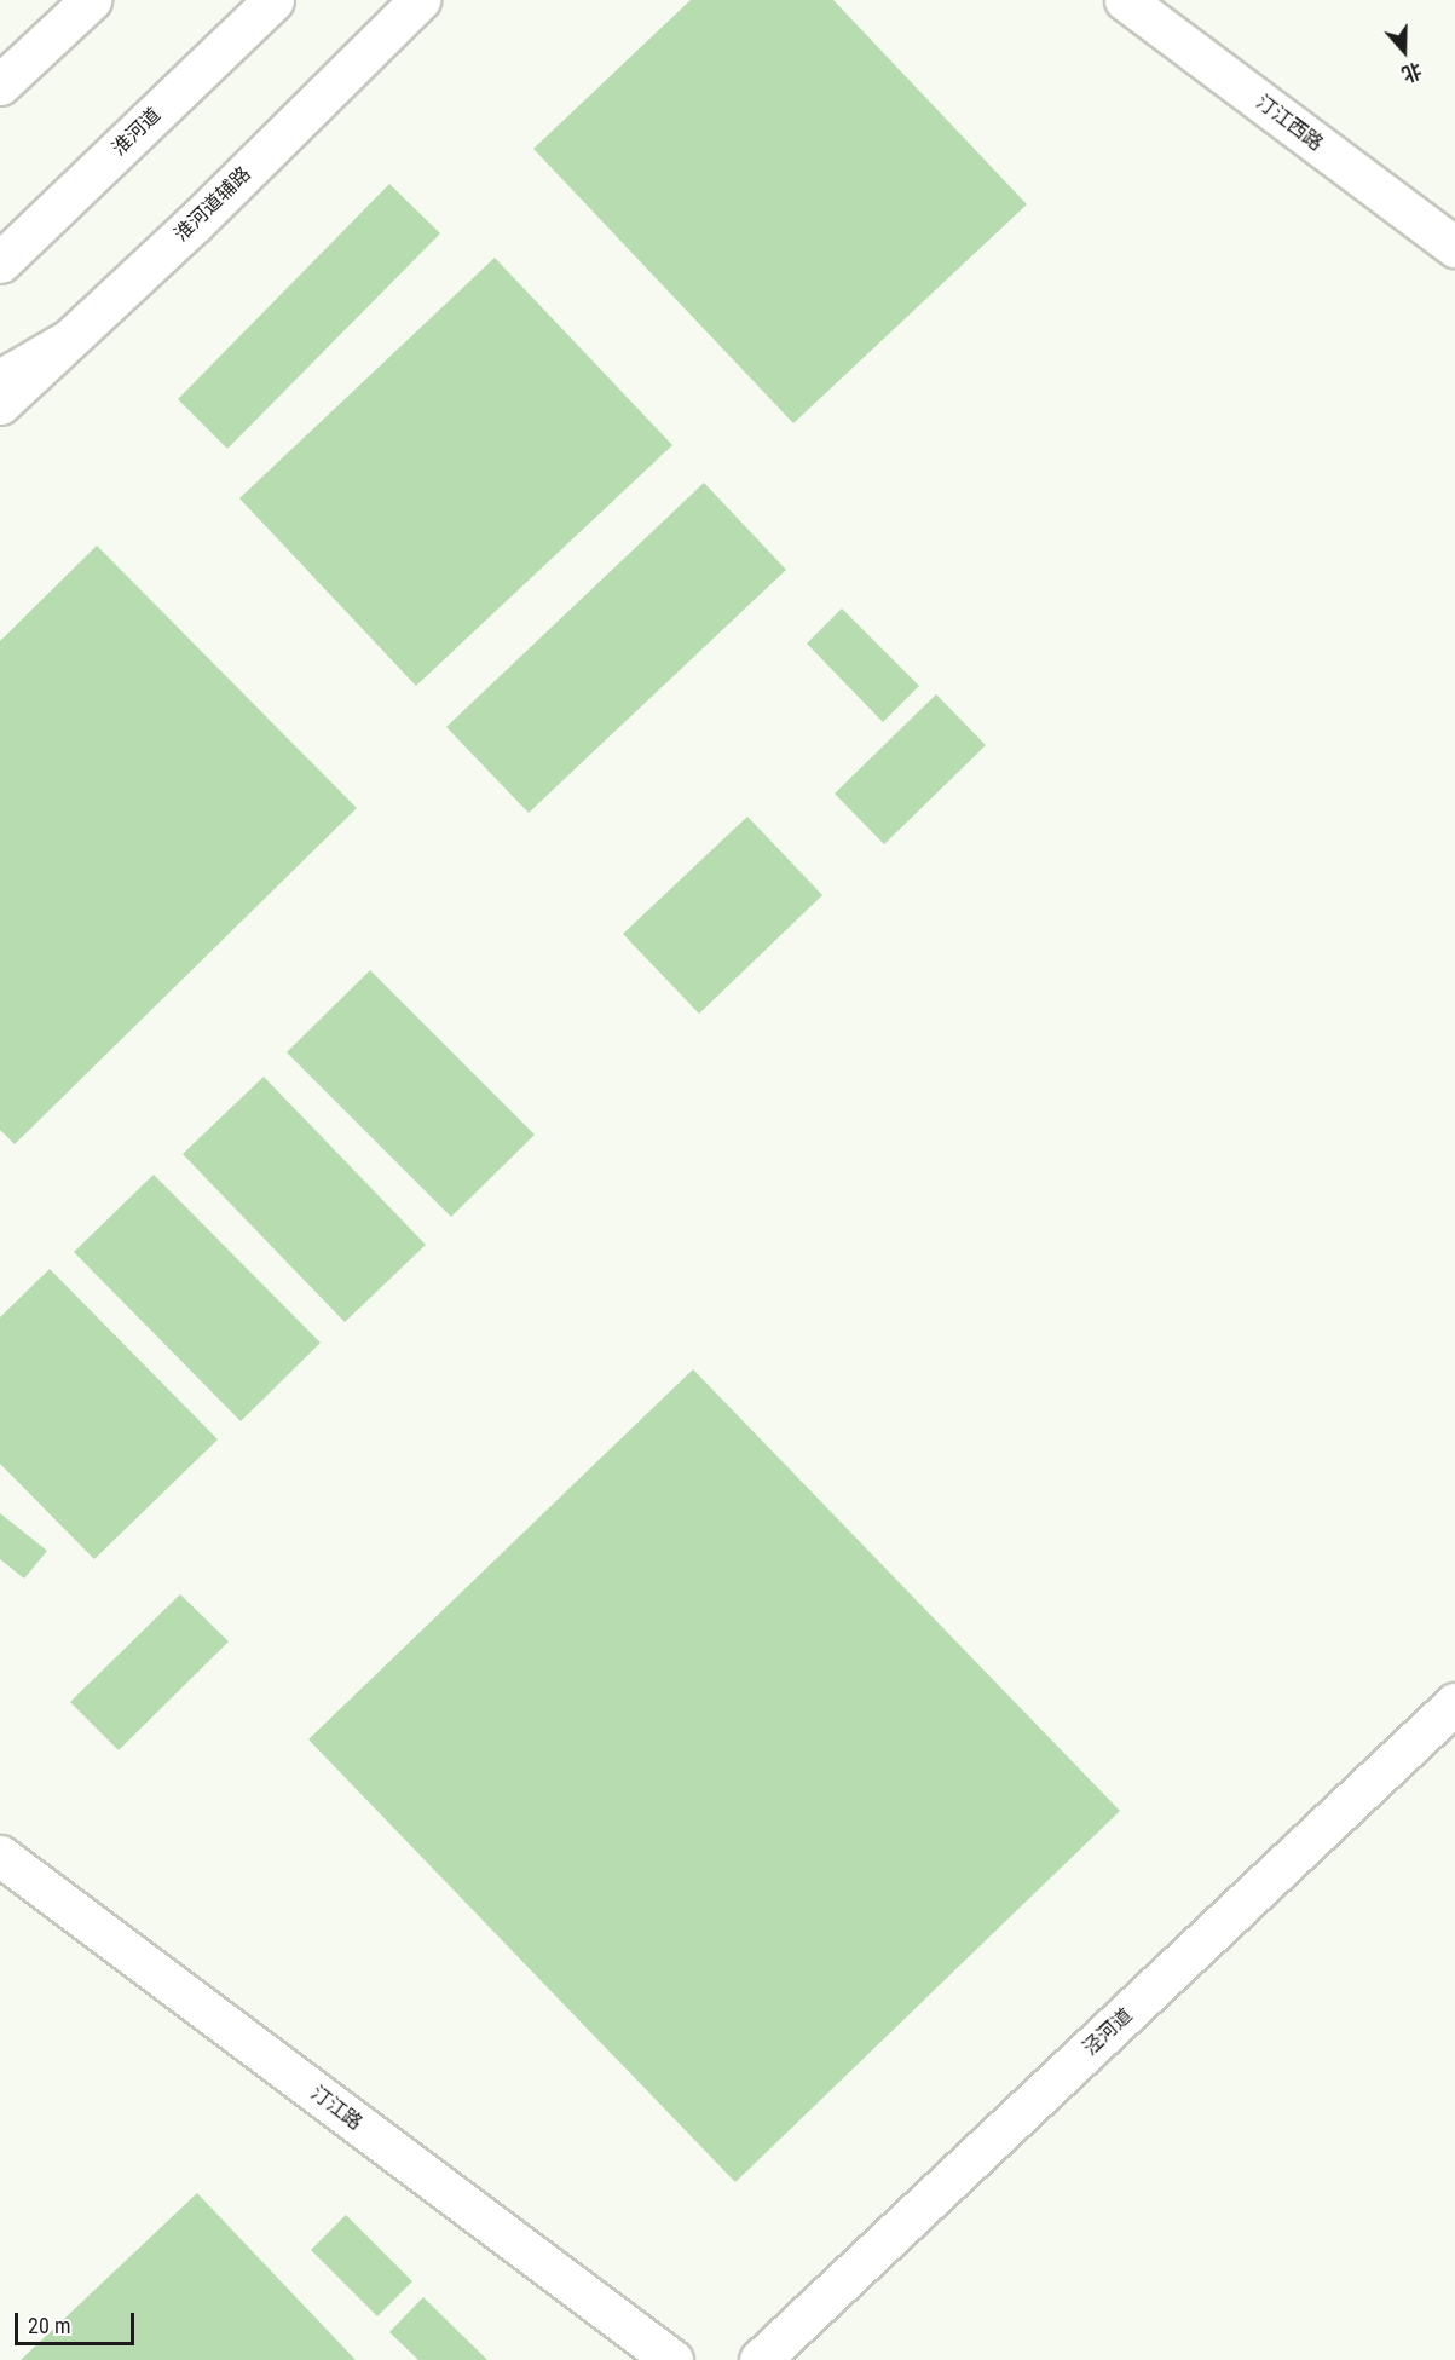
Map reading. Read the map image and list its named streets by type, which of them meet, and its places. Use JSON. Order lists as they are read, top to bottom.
{
  "streets": {
    "main road": [
      "汀江西路",
      "淮河道",
      "淮河道辅路",
      "泾河道",
      "汀江路"
    ]
  },
  "scale_bar": "20 m",
  "north": "bottom"
}
